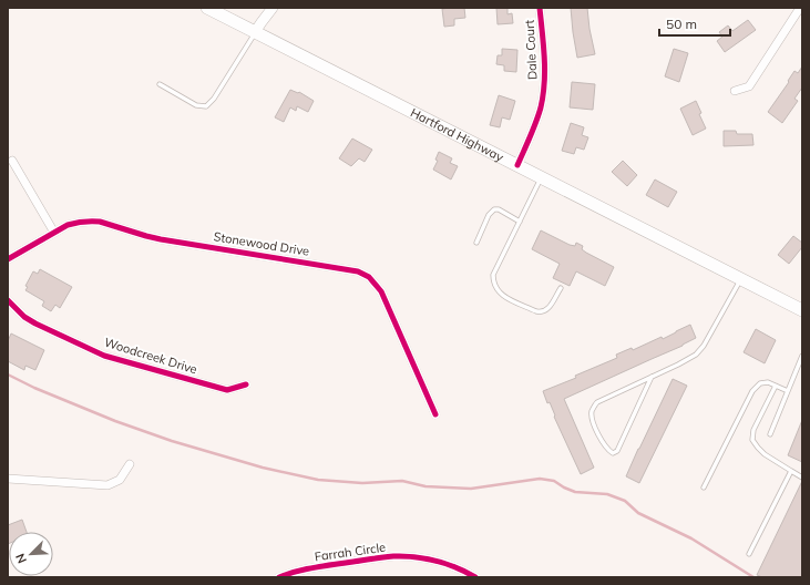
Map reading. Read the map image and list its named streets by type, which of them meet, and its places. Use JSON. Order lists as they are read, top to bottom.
{
  "streets": {
    "main road": ["Hartford Highway"],
    "street": [
      "Dale Court",
      "Stonewood Drive",
      "Woodcreek Drive",
      "Farrah Circle"
    ]
  },
  "crossings": [
    ["Dale Court", "Hartford Highway"]
  ],
  "scale_bar": "50 m",
  "north": "bottom left"
}
